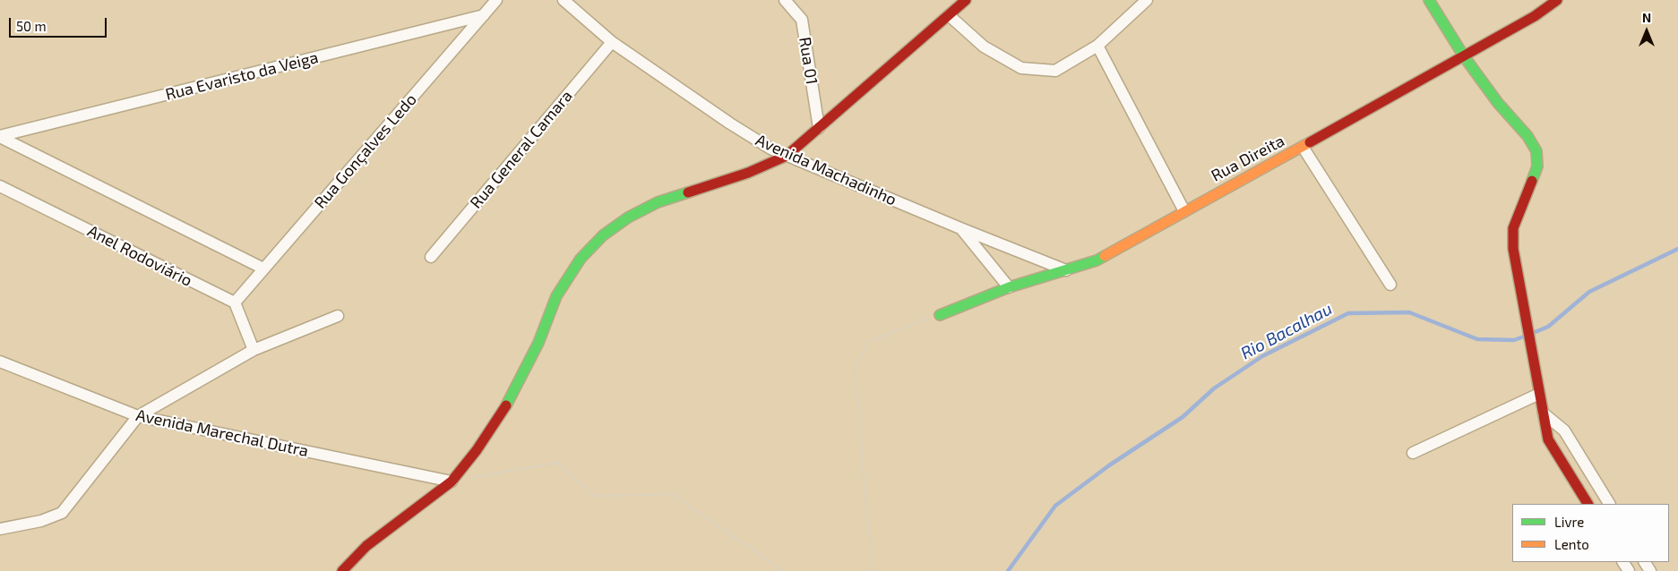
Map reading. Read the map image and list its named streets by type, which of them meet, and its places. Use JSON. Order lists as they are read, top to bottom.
{
  "streets": {
    "street": [
      "Rua 01",
      "Rua Evaristo da Veiga",
      "Rua General Camara",
      "Rua Gonçalves Ledo",
      "Rua Direita",
      "Avenida Machadinho",
      "Anel Rodoviário",
      "Avenida Marechal Dutra"
    ]
  },
  "crossings": [
    ["Rua Evaristo da Veiga", "Rua Gonçalves Ledo"],
    ["Rua General Camara", "Avenida Machadinho"],
    ["Rua Gonçalves Ledo", "Anel Rodoviário"],
    ["Rua Direita", "Avenida Machadinho"]
  ],
  "water": ["Rio Bacalhau"],
  "legend": ["Livre", "Lento"],
  "scale_bar": "50 m",
  "north": "top"
}
